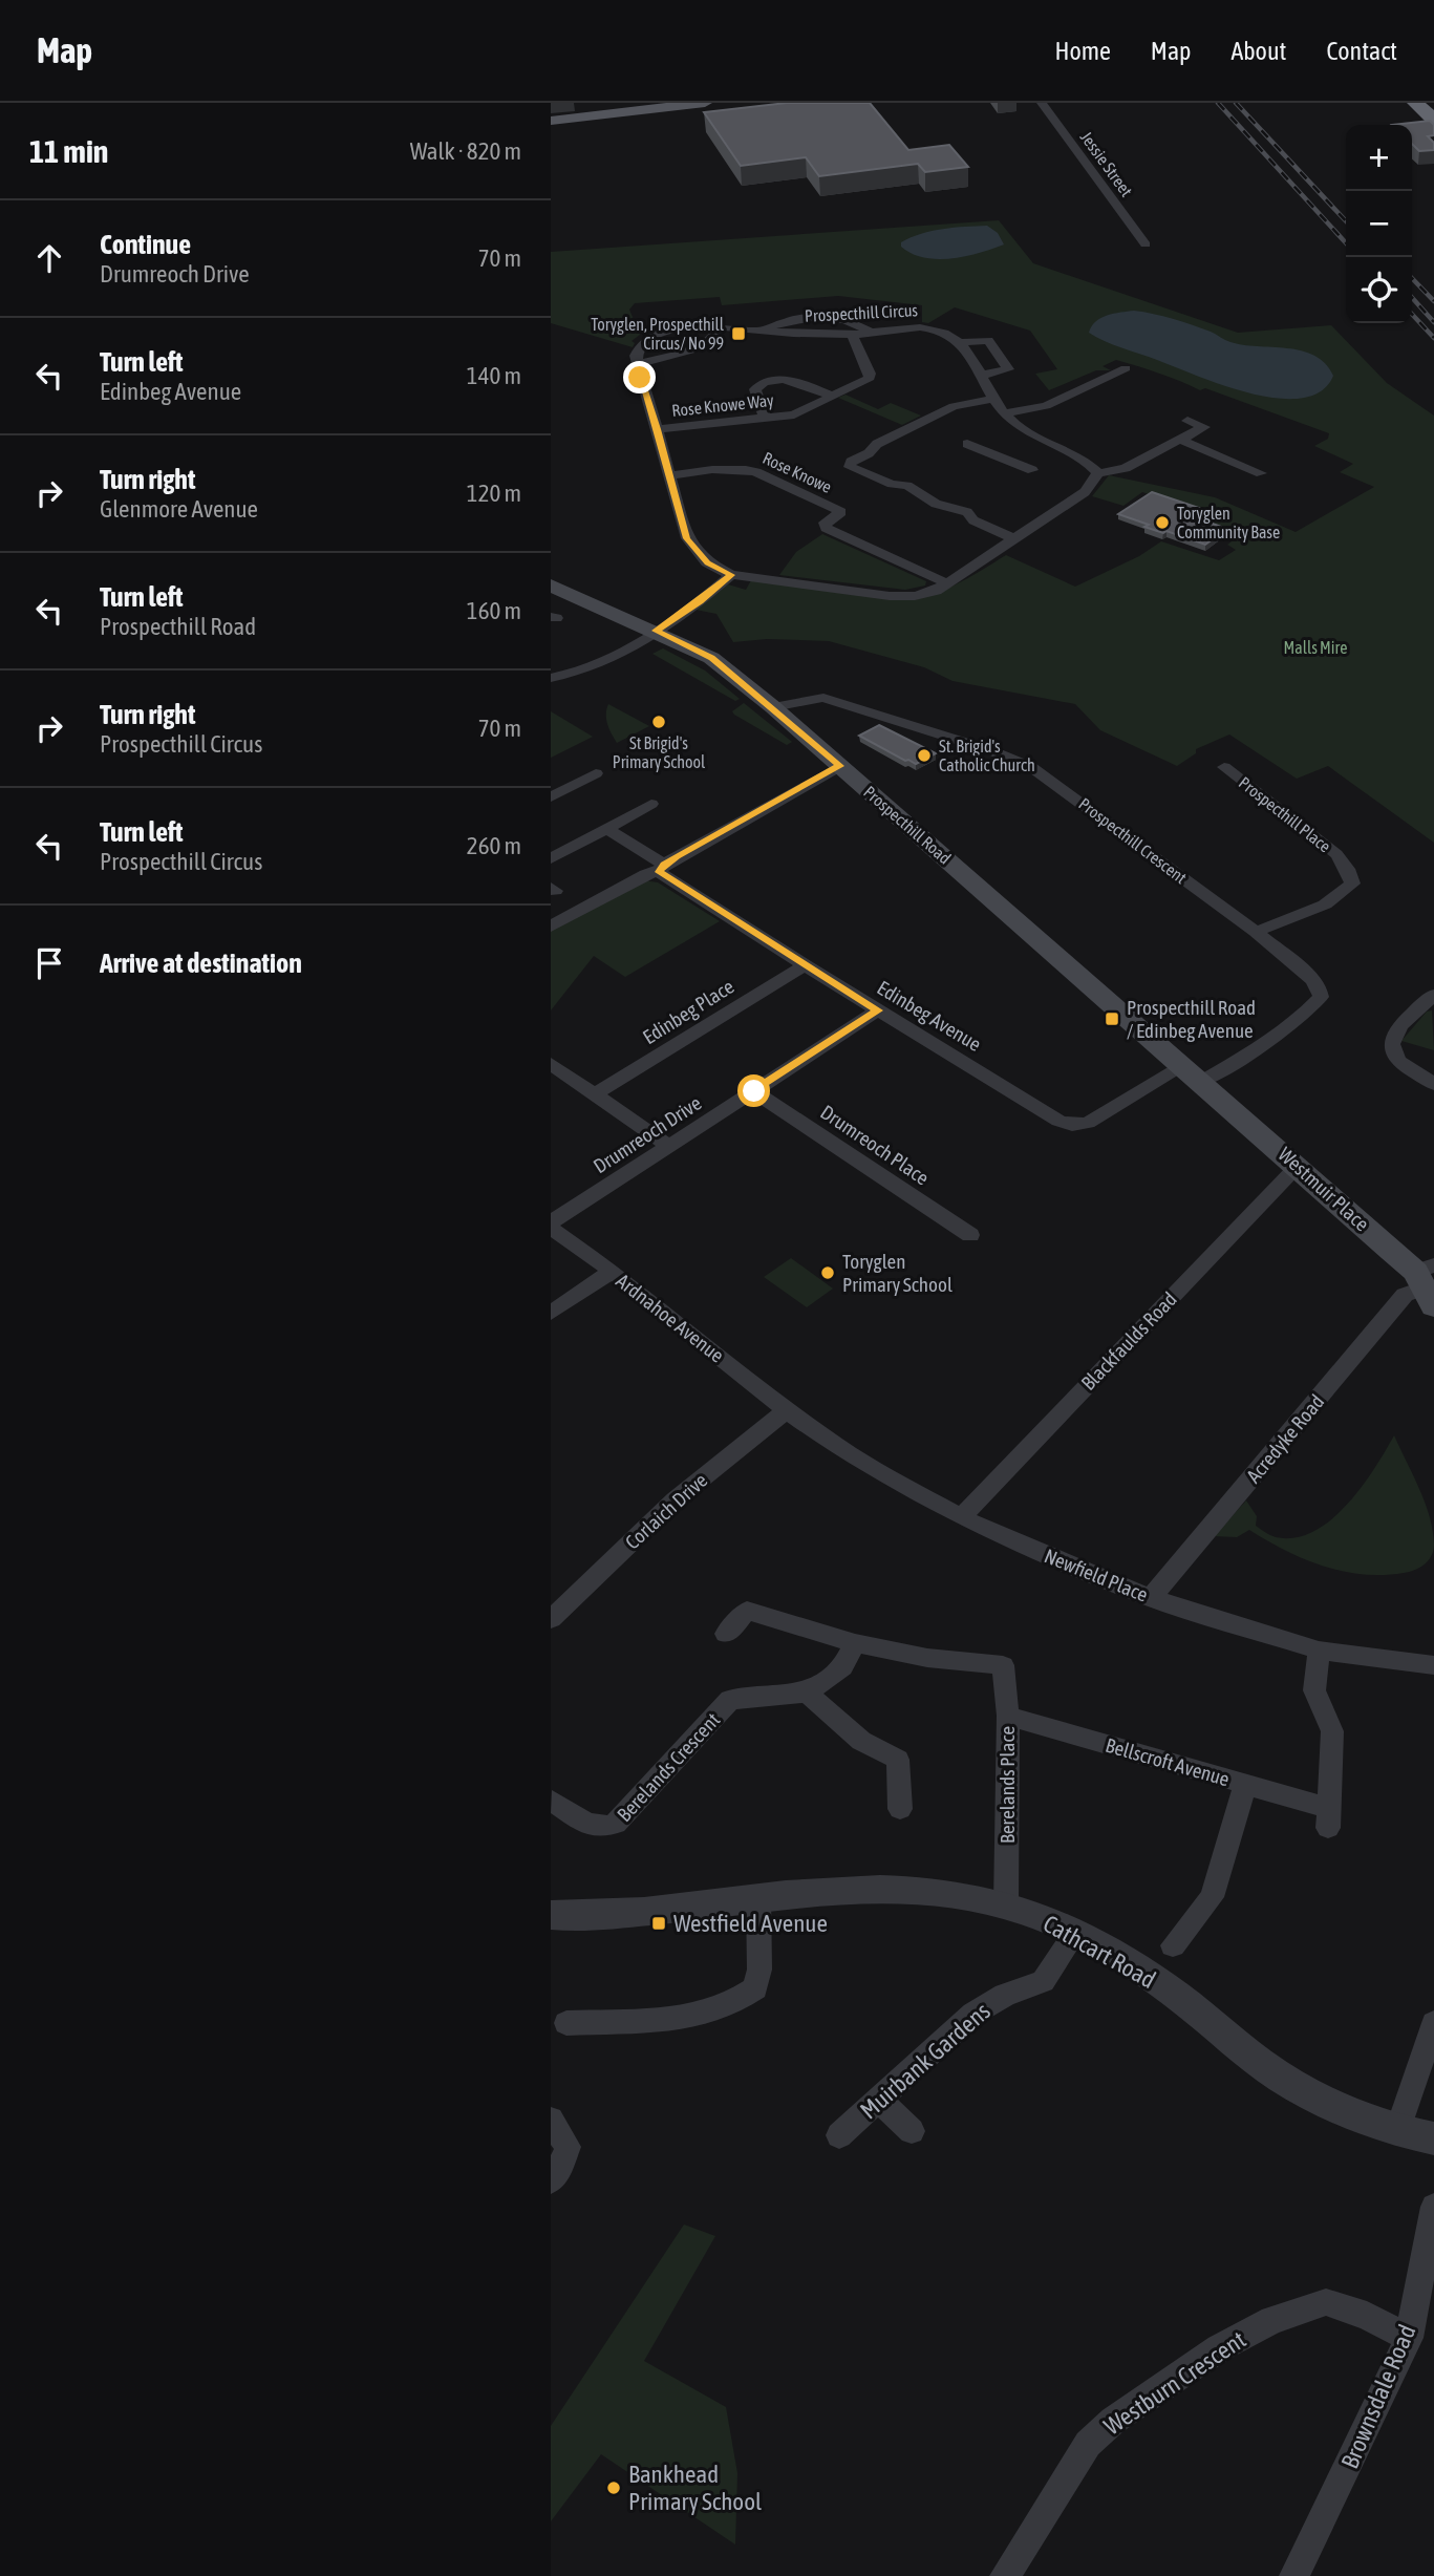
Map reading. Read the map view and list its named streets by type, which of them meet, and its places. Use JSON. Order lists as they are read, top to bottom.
{
  "streets": {
    "main road": ["Prospecthill Road", "Westmuir Place"],
    "street": [
      "Jessie Street",
      "Prospecthill Circus",
      "Rose Knowe Way",
      "Rose Knowe",
      "Prospecthill Place",
      "Prospecthill Crescent",
      "Edinbeg Place",
      "Edinbeg Avenue",
      "Drumreoch Drive",
      "Drumreoch Place",
      "Ardnahoe Avenue",
      "Blackfaulds Road",
      "Acredyke Road",
      "Corlaich Drive",
      "Newfield Place",
      "Bellscroft Avenue",
      "Berelands Crescent",
      "Berelands Place",
      "Cathcart Road",
      "Muirbank Gardens",
      "Westburn Crescent",
      "Brownsdale Road"
    ]
  },
  "crossings": [
    ["Prospecthill Circus", "Rose Knowe Way"],
    ["Prospecthill Place", "Prospecthill Crescent"],
    ["Prospecthill Road", "Prospecthill Crescent"],
    ["Prospecthill Road", "Edinbeg Avenue"],
    ["Prospecthill Road", "Westmuir Place"],
    ["Prospecthill Crescent", "Edinbeg Avenue"],
    ["Prospecthill Crescent", "Westmuir Place"],
    ["Edinbeg Place", "Edinbeg Avenue"],
    ["Edinbeg Avenue", "Drumreoch Drive"],
    ["Edinbeg Avenue", "Westmuir Place"],
    ["Drumreoch Drive", "Drumreoch Place"],
    ["Westmuir Place", "Blackfaulds Road"],
    ["Westmuir Place", "Acredyke Road"],
    ["Ardnahoe Avenue", "Corlaich Drive"],
    ["Ardnahoe Avenue", "Newfield Place"],
    ["Blackfaulds Road", "Newfield Place"],
    ["Acredyke Road", "Newfield Place"],
    ["Corlaich Drive", "Newfield Place"],
    ["Newfield Place", "Bellscroft Avenue"],
    ["Bellscroft Avenue", "Berelands Place"],
    ["Berelands Crescent", "Berelands Place"],
    ["Berelands Place", "Cathcart Road"],
    ["Cathcart Road", "Muirbank Gardens"],
    ["Westburn Crescent", "Brownsdale Road"]
  ],
  "parks": ["Malls Mire"],
  "places": {
    "transit": ["Toryglen, Prospecthill Circus/ No 99", "Prospecthill Road / Edinbeg Avenue", "Westfield Avenue"],
    "other": [
      "Toryglen Community Base",
      "St Brigid's Primary School",
      "St. Brigid's Catholic Church",
      "Toryglen Primary School",
      "Bankhead Primary School"
    ]
  },
  "page": {
    "header": "Map",
    "nav": [
      "Home",
      "Map",
      "About",
      "Contact"
    ],
    "heading": ["11 min", "Walk · 820 m"],
    "map_buttons": ["+", "−"],
    "list": [
      ["Continue", "Drumreoch Drive", "70 m"],
      ["Turn left", "Edinbeg Avenue", "140 m"],
      ["Turn right", "Glenmore Avenue", "120 m"],
      ["Turn left", "Prospecthill Road", "160 m"],
      ["Turn right", "Prospecthill Circus", "70 m"],
      ["Turn left", "Prospecthill Circus", "260 m"],
      "Arrive at destination"
    ]
  }
}
